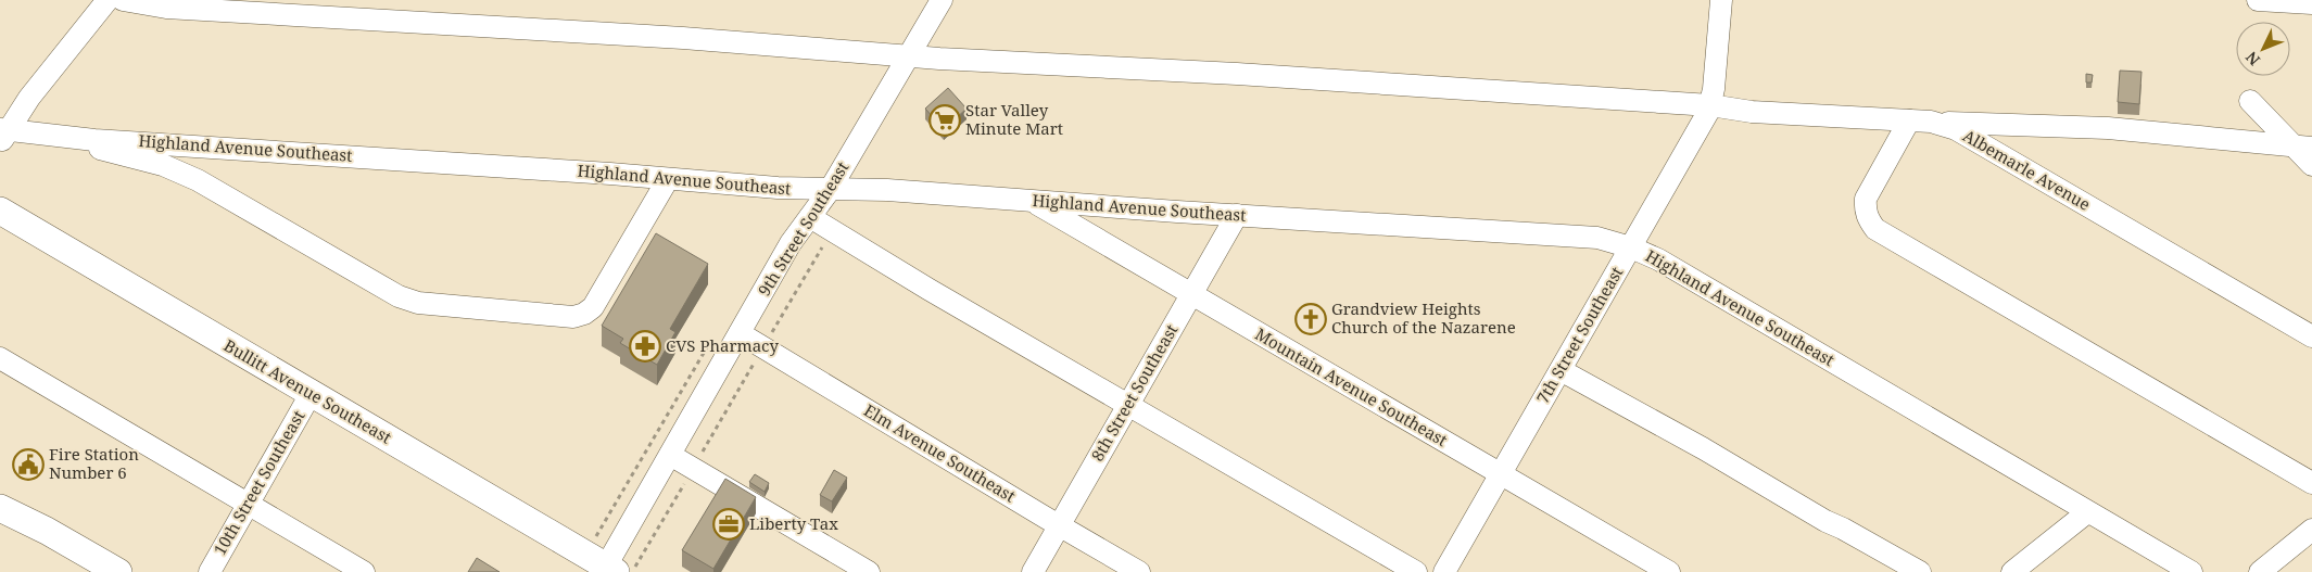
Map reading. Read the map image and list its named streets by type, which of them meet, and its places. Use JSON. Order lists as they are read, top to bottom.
{
  "streets": {
    "main road": ["Bullitt Avenue Southeast"],
    "street": [
      "Highland Avenue Southeast",
      "Albemarle Avenue",
      "9th Street Southeast",
      "7th Street Southeast",
      "Mountain Avenue Southeast",
      "8th Street Southeast",
      "Elm Avenue Southeast",
      "10th Street Southeast"
    ]
  },
  "crossings": [
    ["Highland Avenue Southeast", "9th Street Southeast"],
    ["Highland Avenue Southeast", "7th Street Southeast"],
    ["Highland Avenue Southeast", "Mountain Avenue Southeast"],
    ["Highland Avenue Southeast", "8th Street Southeast"],
    ["Albemarle Avenue", "9th Street Southeast"],
    ["Albemarle Avenue", "7th Street Southeast"],
    ["9th Street Southeast", "Bullitt Avenue Southeast"],
    ["9th Street Southeast", "Elm Avenue Southeast"],
    ["7th Street Southeast", "Mountain Avenue Southeast"],
    ["Mountain Avenue Southeast", "8th Street Southeast"],
    ["Bullitt Avenue Southeast", "10th Street Southeast"],
    ["8th Street Southeast", "Elm Avenue Southeast"]
  ],
  "places": {
    "supermarket": ["Star Valley Minute Mart"],
    "church": ["Grandview Heights Church of the Nazarene"],
    "pharmacy": ["CVS Pharmacy"],
    "public building": ["Fire Station Number 6"],
    "office": ["Liberty Tax"]
  },
  "north": "bottom left"
}
